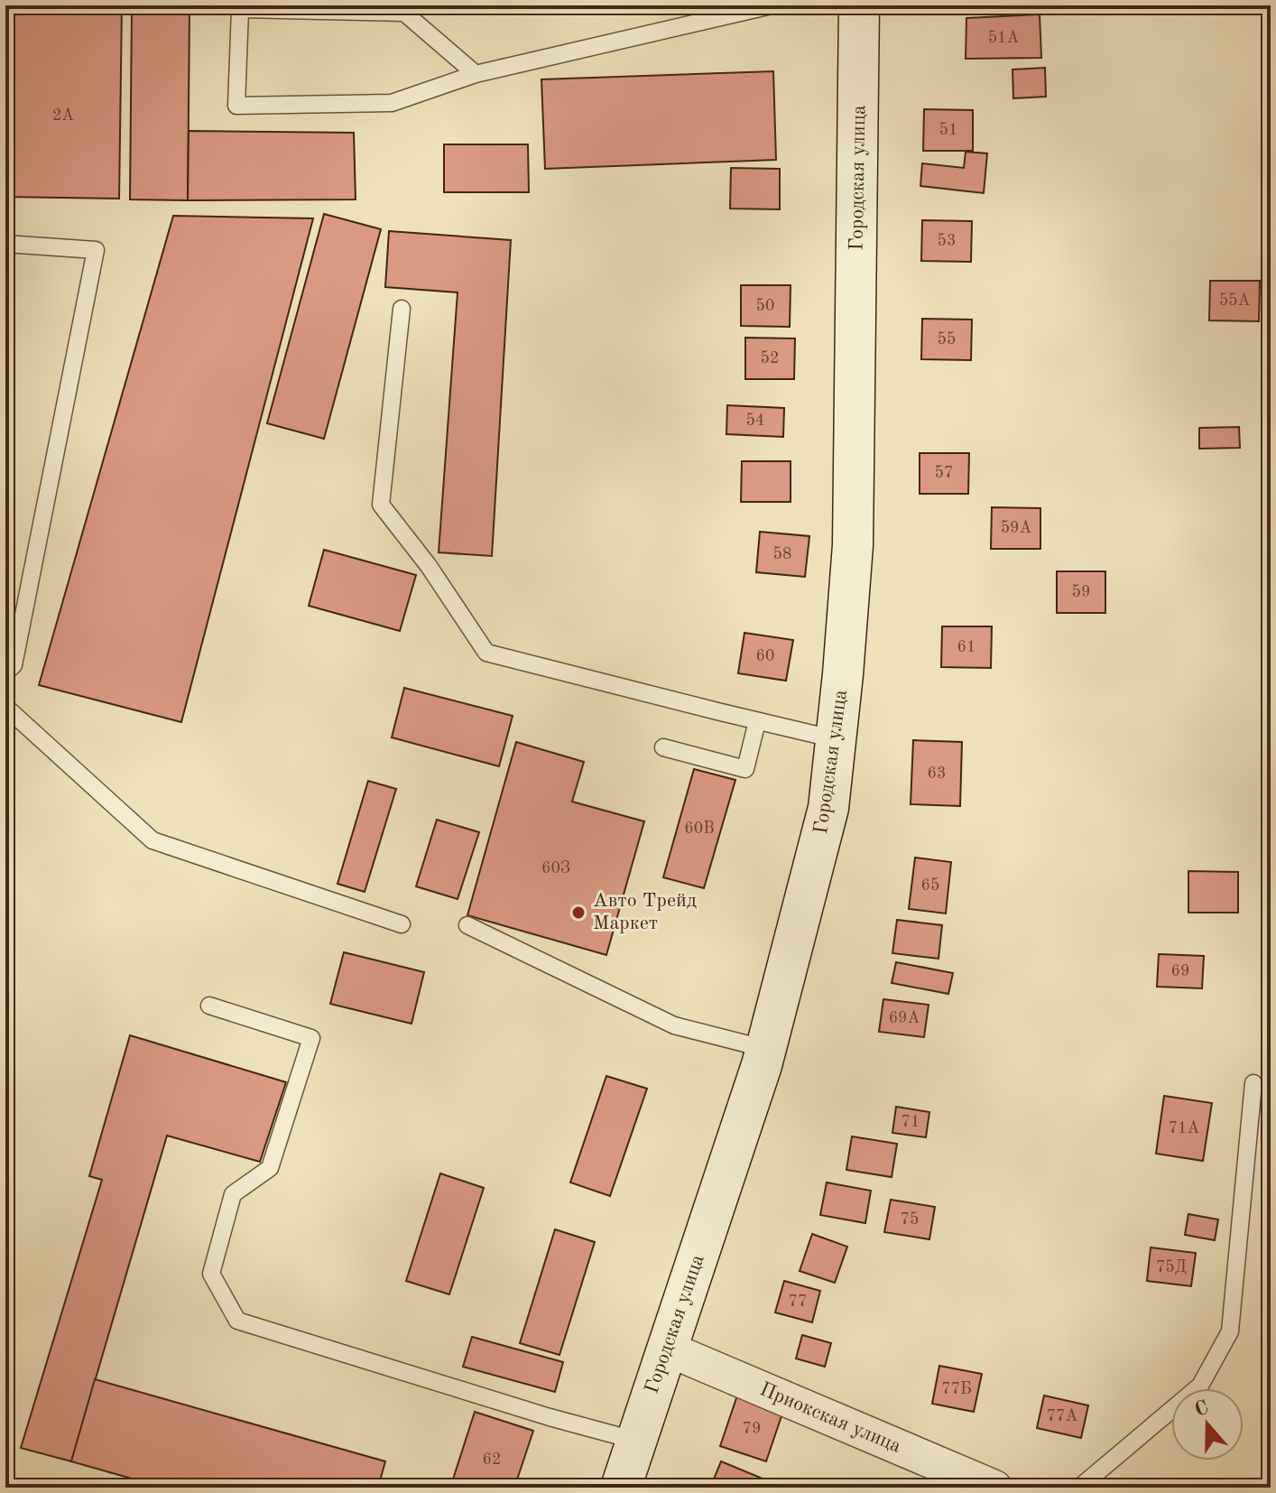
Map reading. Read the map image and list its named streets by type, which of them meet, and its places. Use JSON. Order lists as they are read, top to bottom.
{
  "streets": {
    "main road": ["Городская улица"],
    "street": ["Приокская улица"]
  },
  "crossings": [
    ["Городская улица", "Приокская улица"]
  ],
  "places": ["Авто Трейд Маркет"],
  "house_numbers": [
    "51А",
    "2А",
    "51",
    "53",
    "55А",
    "50",
    "55",
    "52",
    "54",
    "57",
    "59А",
    "58",
    "59",
    "61",
    "60",
    "63",
    "60В",
    "60З",
    "65",
    "69",
    "69А",
    "71",
    "71А",
    "75",
    "75Д",
    "77",
    "77Б",
    "77А",
    "79",
    "62"
  ],
  "north": "top"
}
